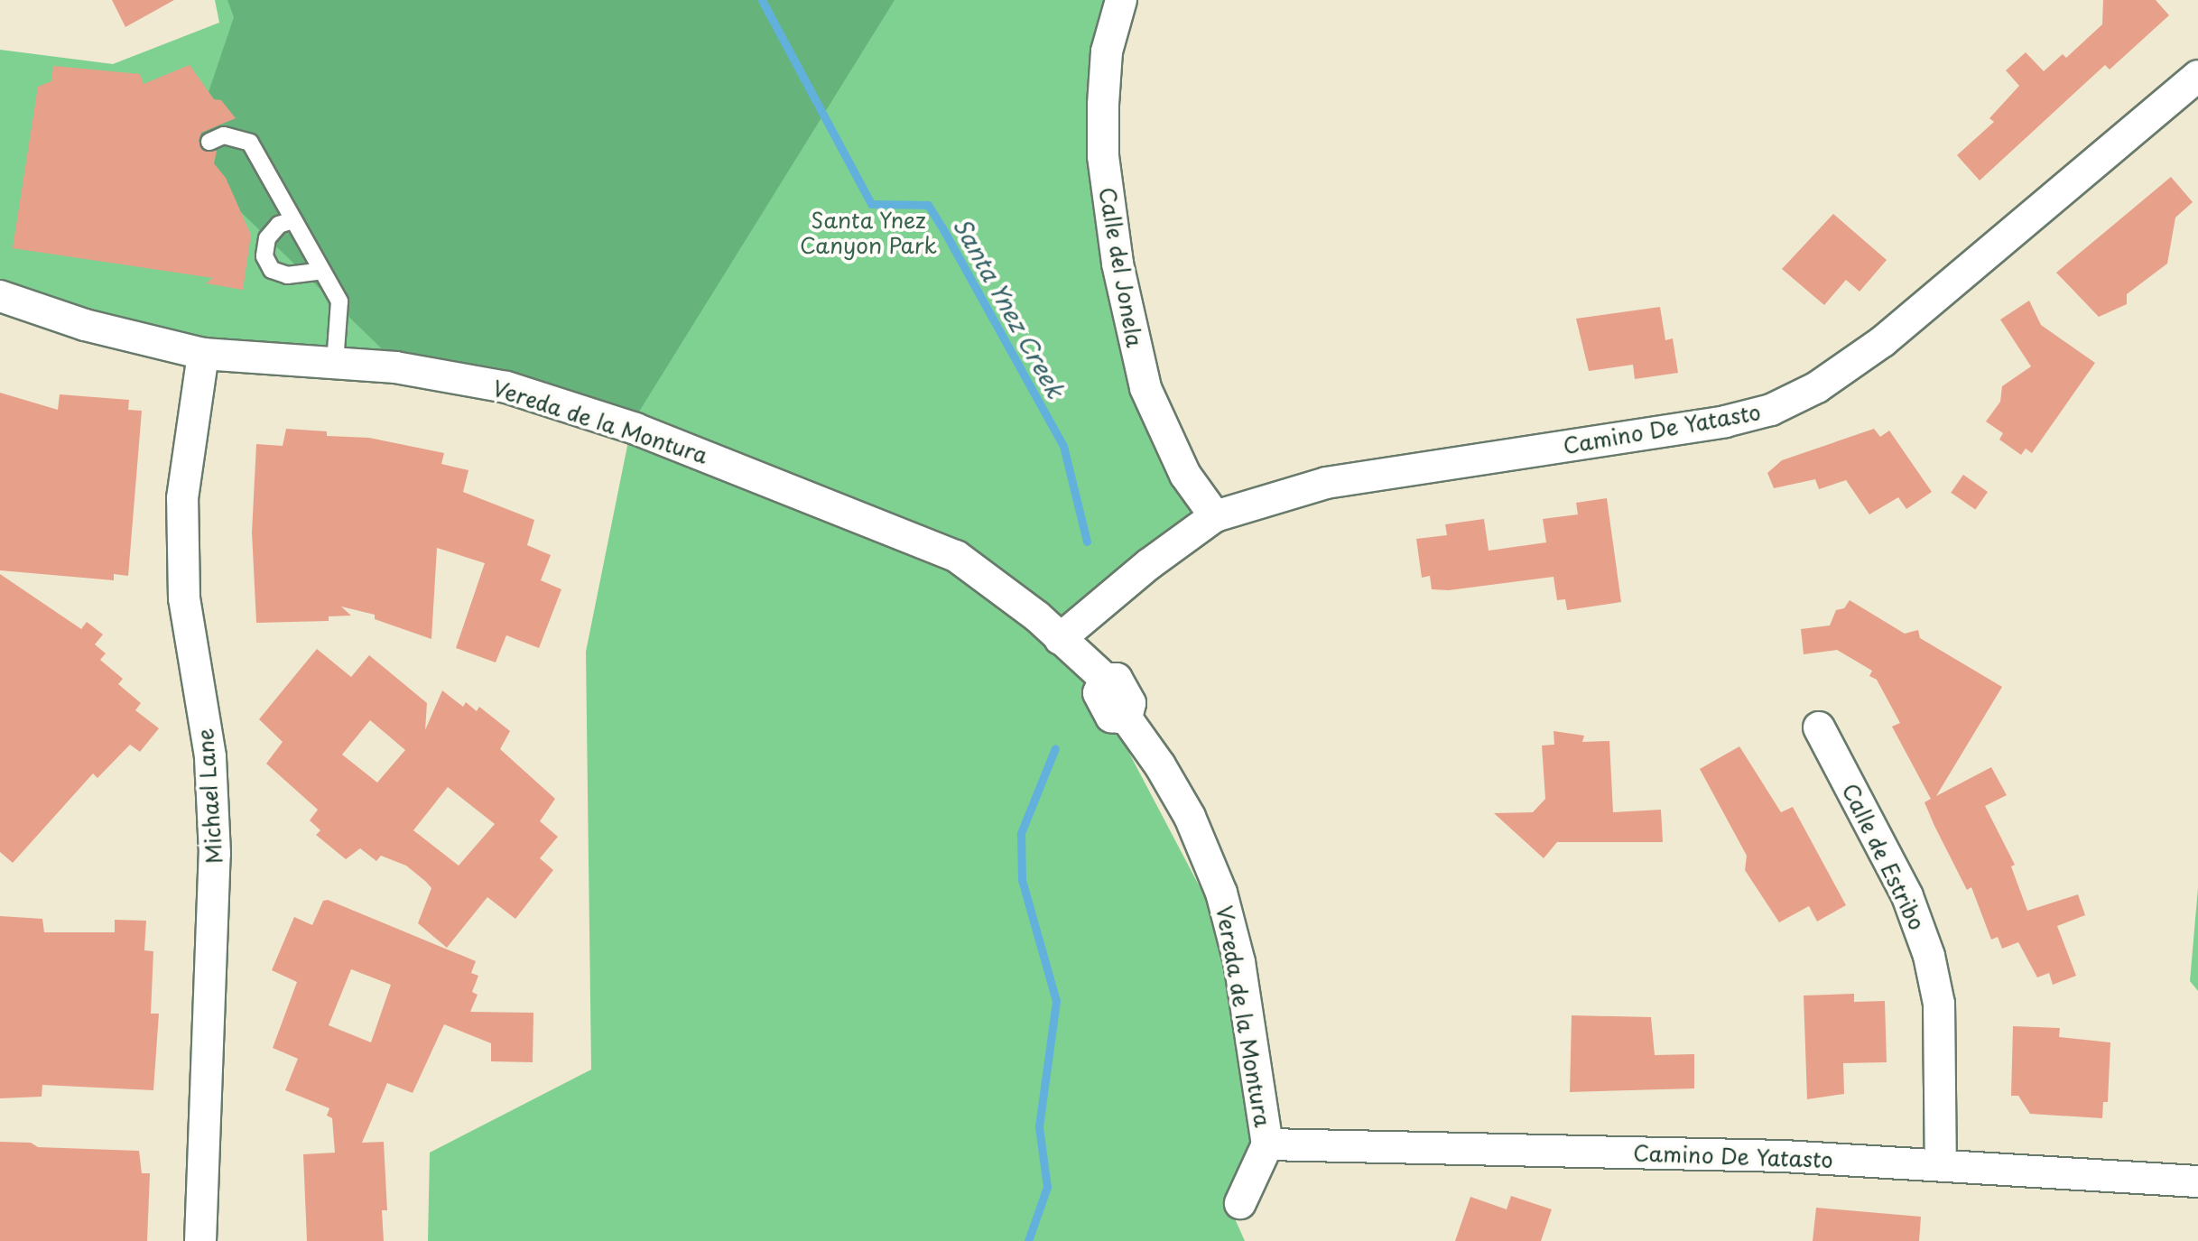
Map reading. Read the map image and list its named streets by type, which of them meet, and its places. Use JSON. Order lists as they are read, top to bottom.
{
  "streets": {
    "street": [
      "Calle del Jonela",
      "Vereda de la Montura",
      "Camino De Yatasto",
      "Michael Lane",
      "Calle de Estribo"
    ]
  },
  "crossings": [
    ["Calle del Jonela", "Camino De Yatasto"],
    ["Vereda de la Montura", "Camino De Yatasto"],
    ["Vereda de la Montura", "Michael Lane"],
    ["Camino De Yatasto", "Calle de Estribo"]
  ],
  "water": ["Santa Ynez Creek"],
  "parks": ["Santa Ynez Canyon Park"]
}
